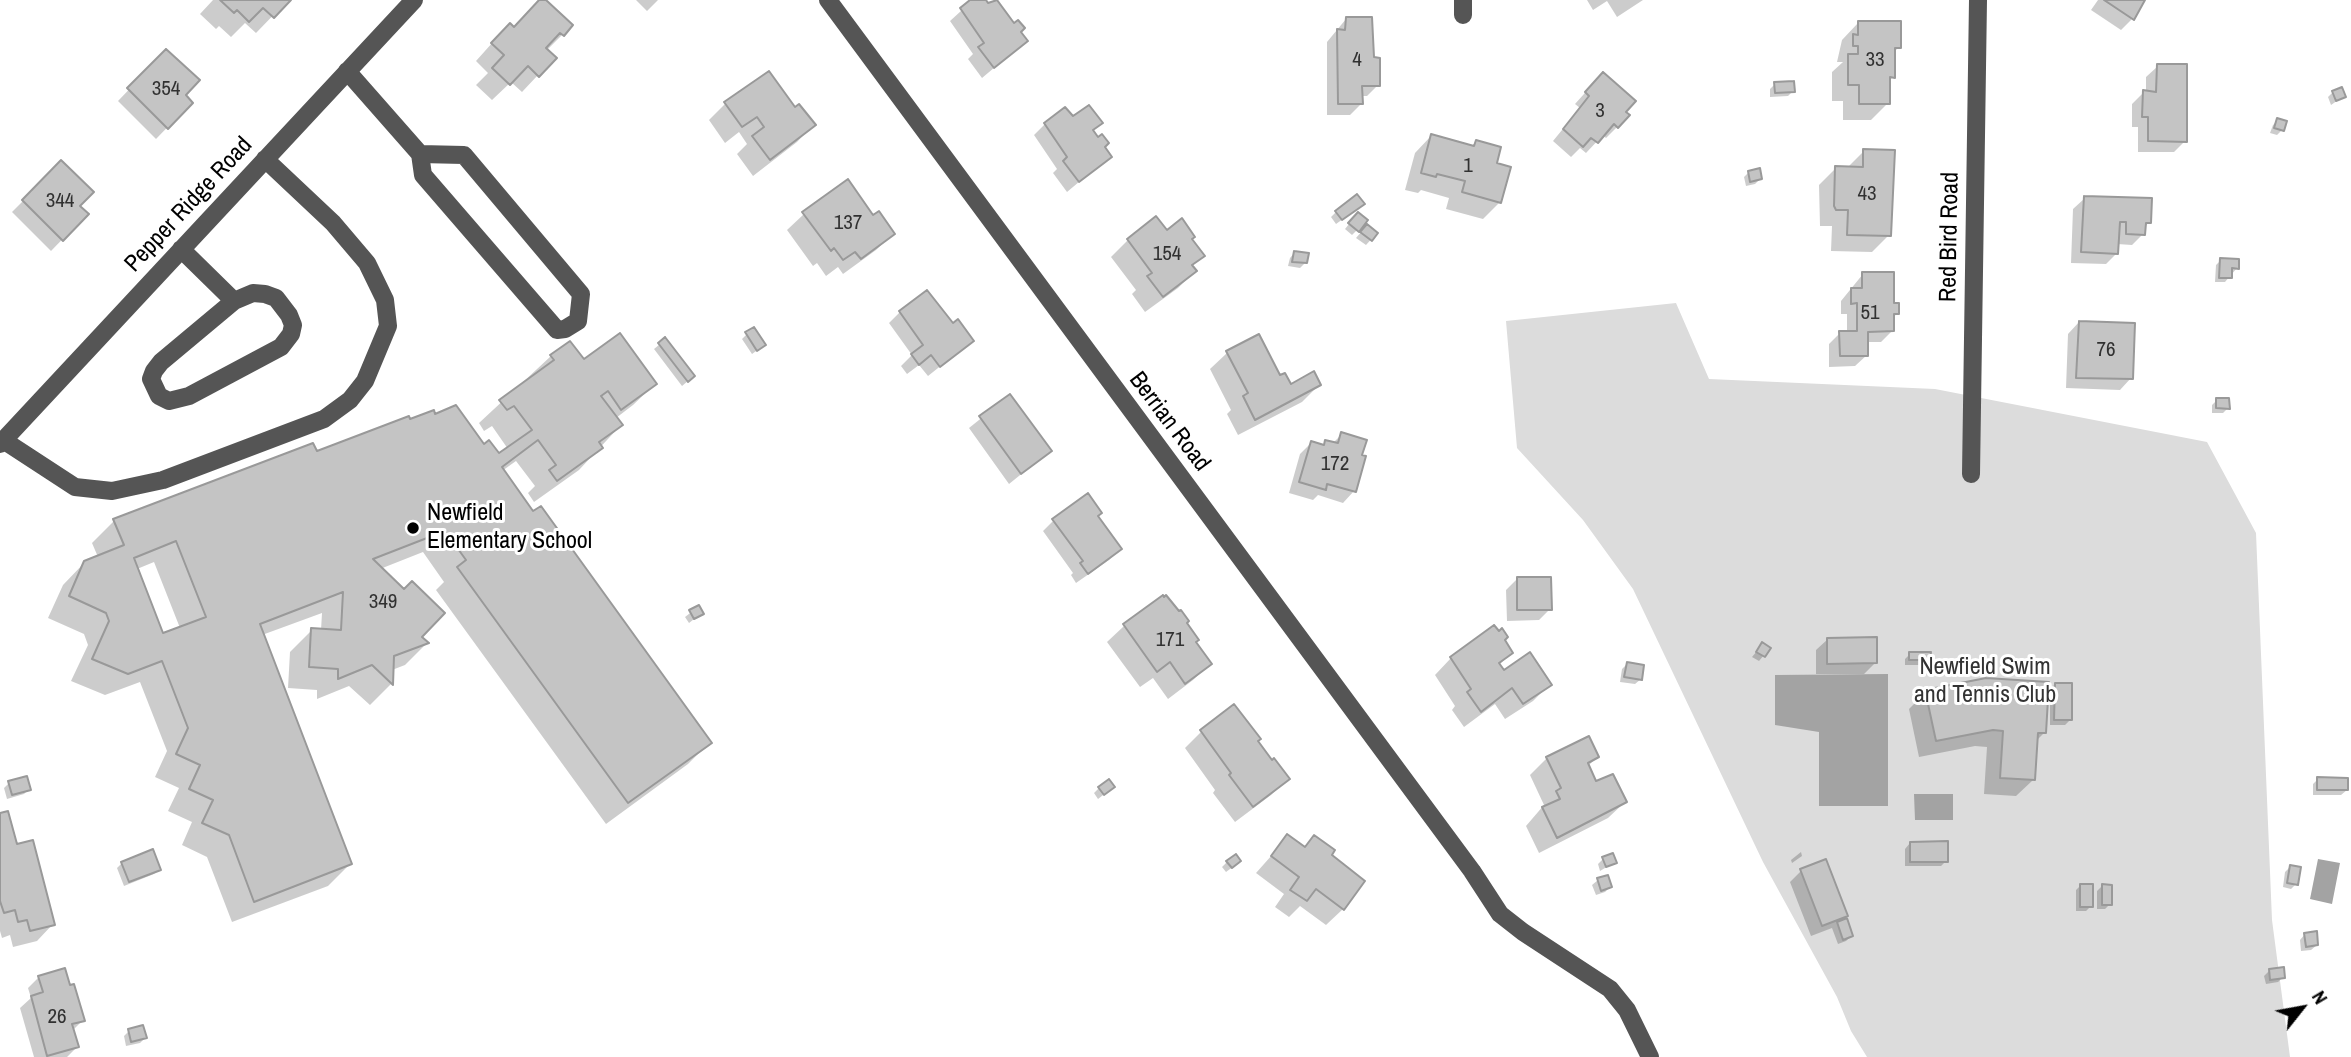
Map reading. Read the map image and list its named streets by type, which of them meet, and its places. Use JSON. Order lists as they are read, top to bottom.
{
  "streets": {
    "street": ["Pepper Ridge Road", "Red Bird Road", "Berrian Road"]
  },
  "parks": ["Newfield Swim and Tennis Club"],
  "places": ["Newfield Elementary School"],
  "house_numbers": [
    "4",
    "33",
    "354",
    "3",
    "1",
    "43",
    "344",
    "137",
    "154",
    "51",
    "76",
    "172",
    "349",
    "171",
    "26"
  ],
  "north": "top right"
}
